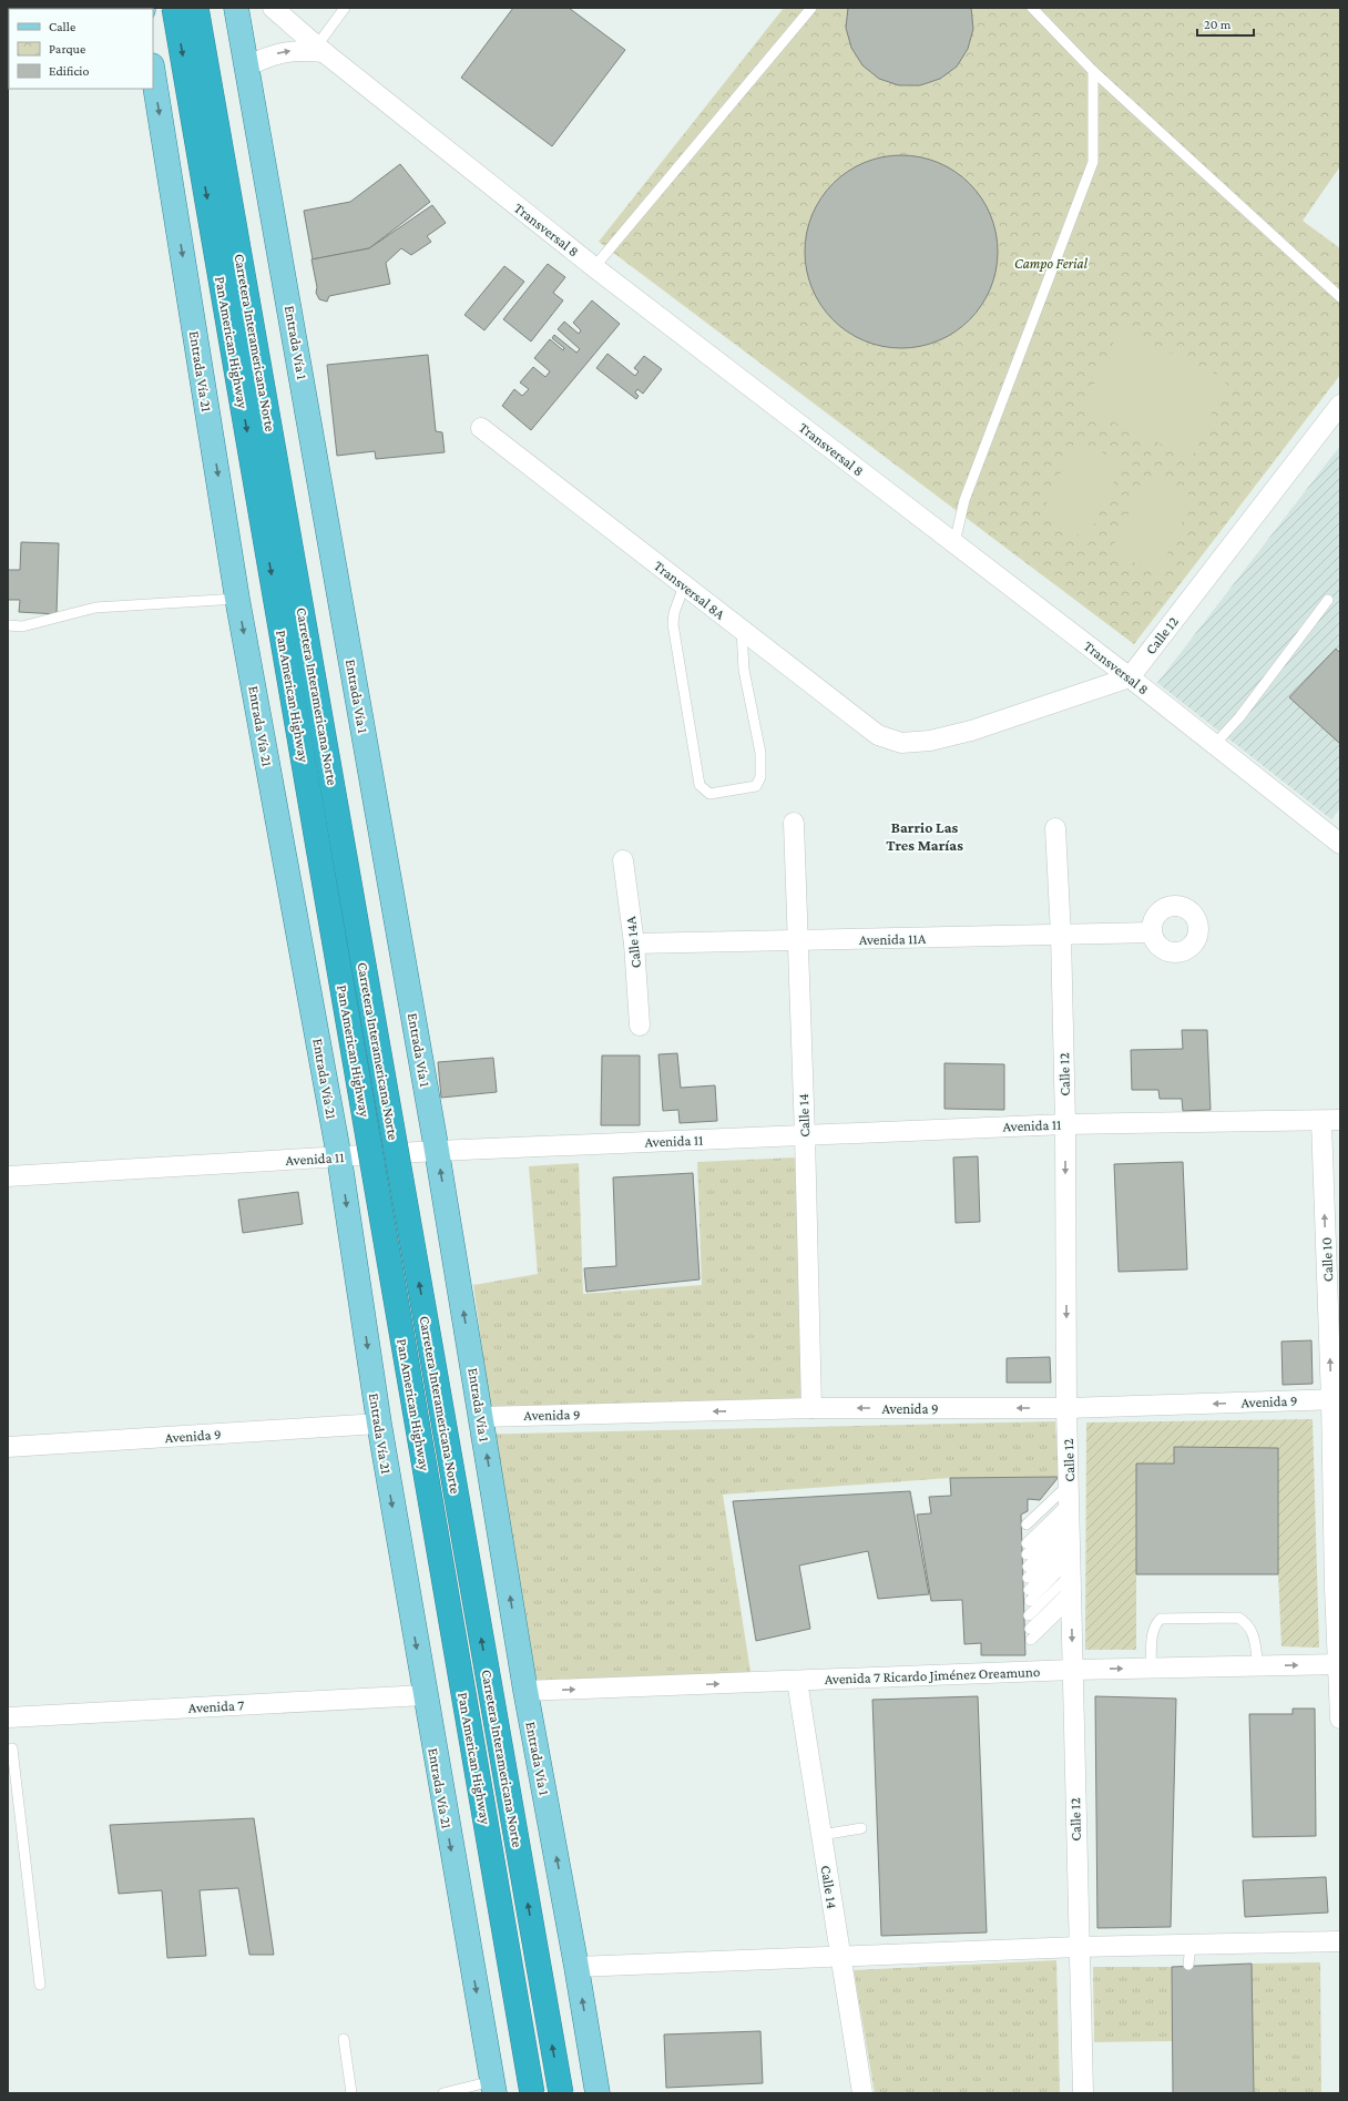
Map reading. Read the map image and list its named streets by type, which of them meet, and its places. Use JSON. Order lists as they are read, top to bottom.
{
  "streets": {
    "highway": ["Pan American Highway", "Carretera Interamericana Norte"],
    "main road": ["Entrada Vía 1", "Entrada Vía 21"],
    "street": [
      "Transversal 8",
      "Transversal 8A",
      "Calle 12",
      "Avenida 11A",
      "Calle 14A",
      "Calle 14",
      "Avenida 11",
      "Calle 10",
      "Avenida 9",
      "Avenida 7 Ricardo Jiménez Oreamuno",
      "Avenida 7"
    ]
  },
  "crossings": [
    ["Transversal 8", "Transversal 8A"],
    ["Transversal 8", "Calle 12"],
    ["Entrada Vía 1", "Avenida 11"],
    ["Entrada Vía 1", "Avenida 9"],
    ["Entrada Vía 1", "Avenida 7 Ricardo Jiménez Oreamuno"],
    ["Entrada Vía 21", "Avenida 11"],
    ["Entrada Vía 21", "Avenida 9"],
    ["Entrada Vía 21", "Avenida 7"],
    ["Transversal 8A", "Calle 12"],
    ["Calle 12", "Avenida 11A"],
    ["Calle 12", "Avenida 11"],
    ["Calle 12", "Avenida 9"],
    ["Calle 12", "Avenida 7 Ricardo Jiménez Oreamuno"],
    ["Avenida 11A", "Calle 14A"],
    ["Avenida 11A", "Calle 14"],
    ["Calle 14", "Avenida 11"],
    ["Calle 14", "Avenida 9"],
    ["Calle 14", "Avenida 7 Ricardo Jiménez Oreamuno"],
    ["Avenida 11", "Calle 10"],
    ["Calle 10", "Avenida 9"],
    ["Calle 10", "Avenida 7 Ricardo Jiménez Oreamuno"]
  ],
  "one_way": [
    "Pan American Highway",
    "Carretera Interamericana Norte",
    "Entrada Vía 1",
    "Entrada Vía 21",
    "Calle 10",
    "Avenida 9",
    "Avenida 7 Ricardo Jiménez Oreamuno"
  ],
  "districts": ["Barrio Las Tres Marías"],
  "parks": ["Campo Ferial"],
  "legend": ["Calle", "Parque", "Edificio"],
  "scale_bar": "20 m"
}
